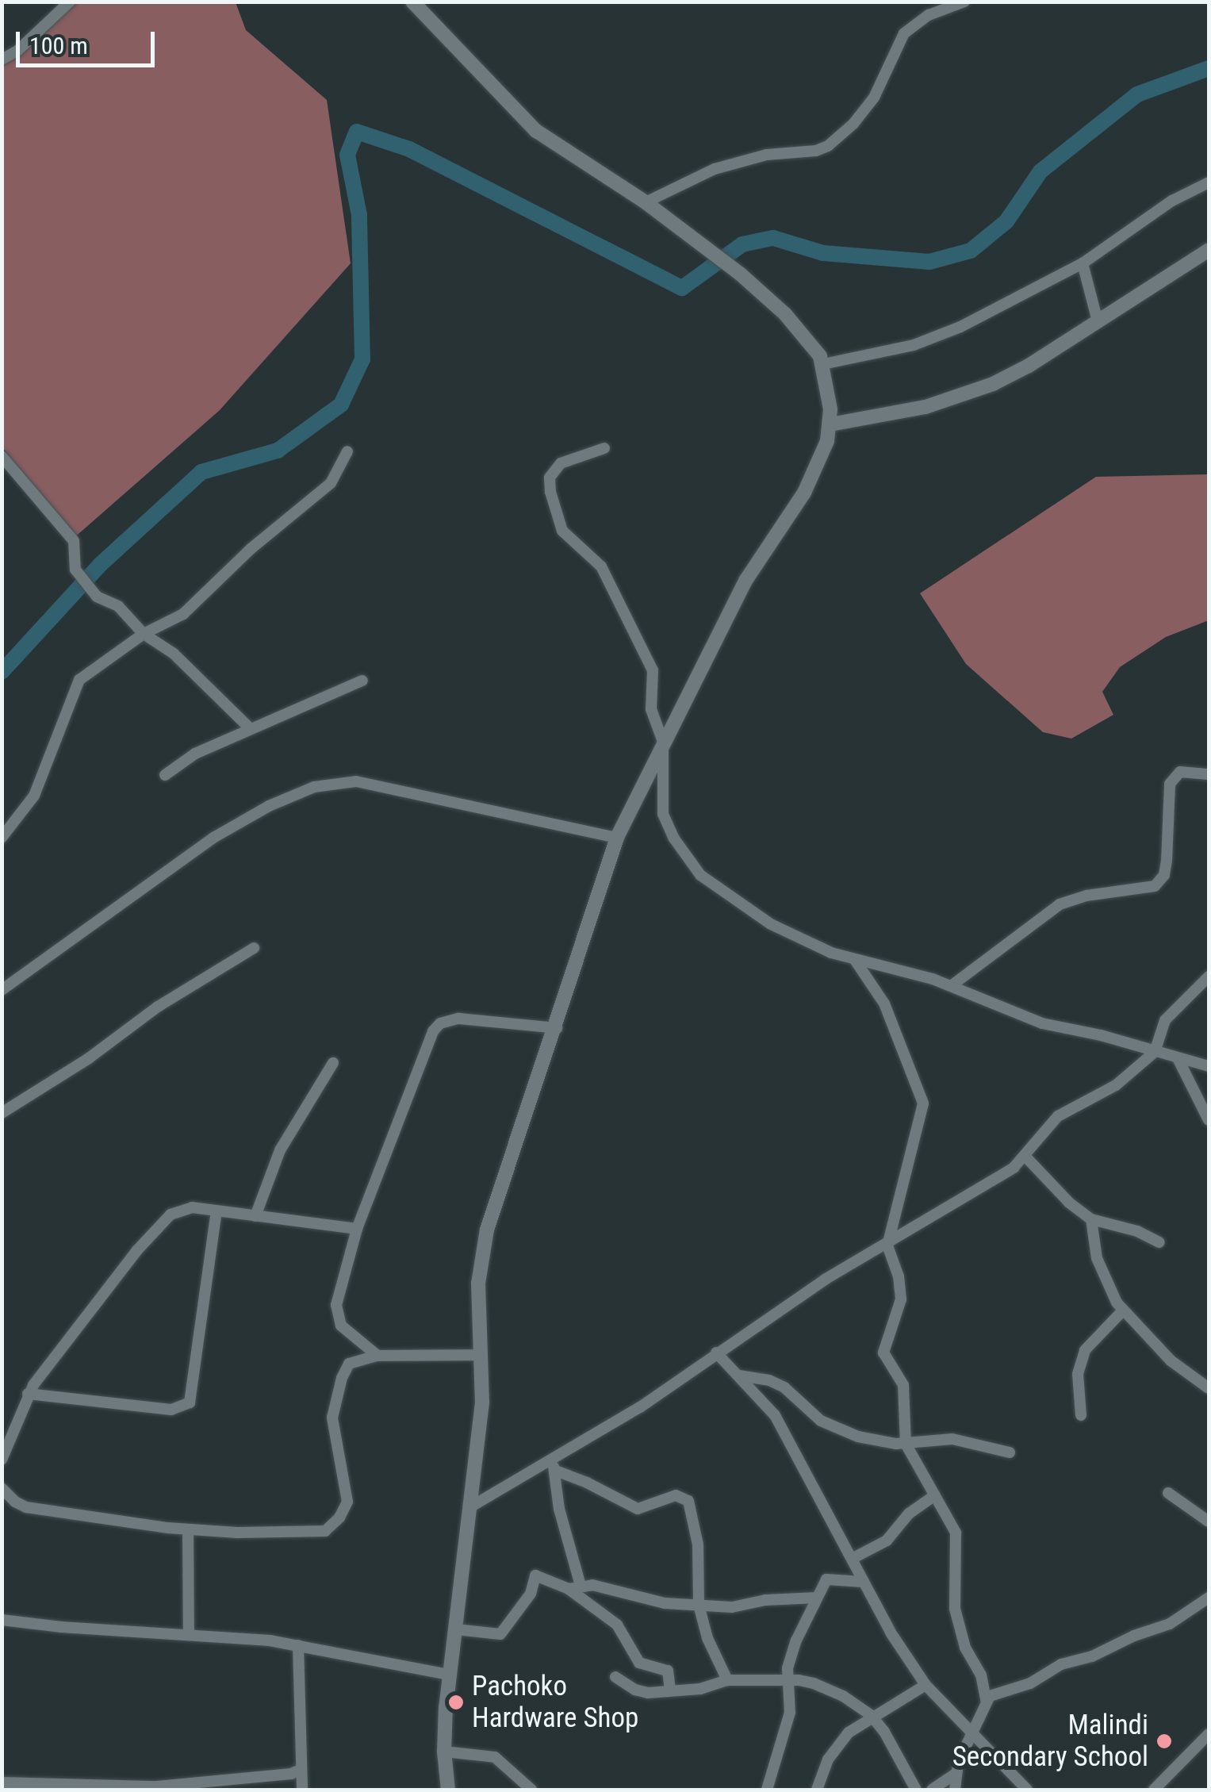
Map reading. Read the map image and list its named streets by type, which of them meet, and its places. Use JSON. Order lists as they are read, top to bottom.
{
  "places": ["Pachoko Hardware Shop", "Malindi Secondary School"],
  "scale_bar": "100 m"
}
